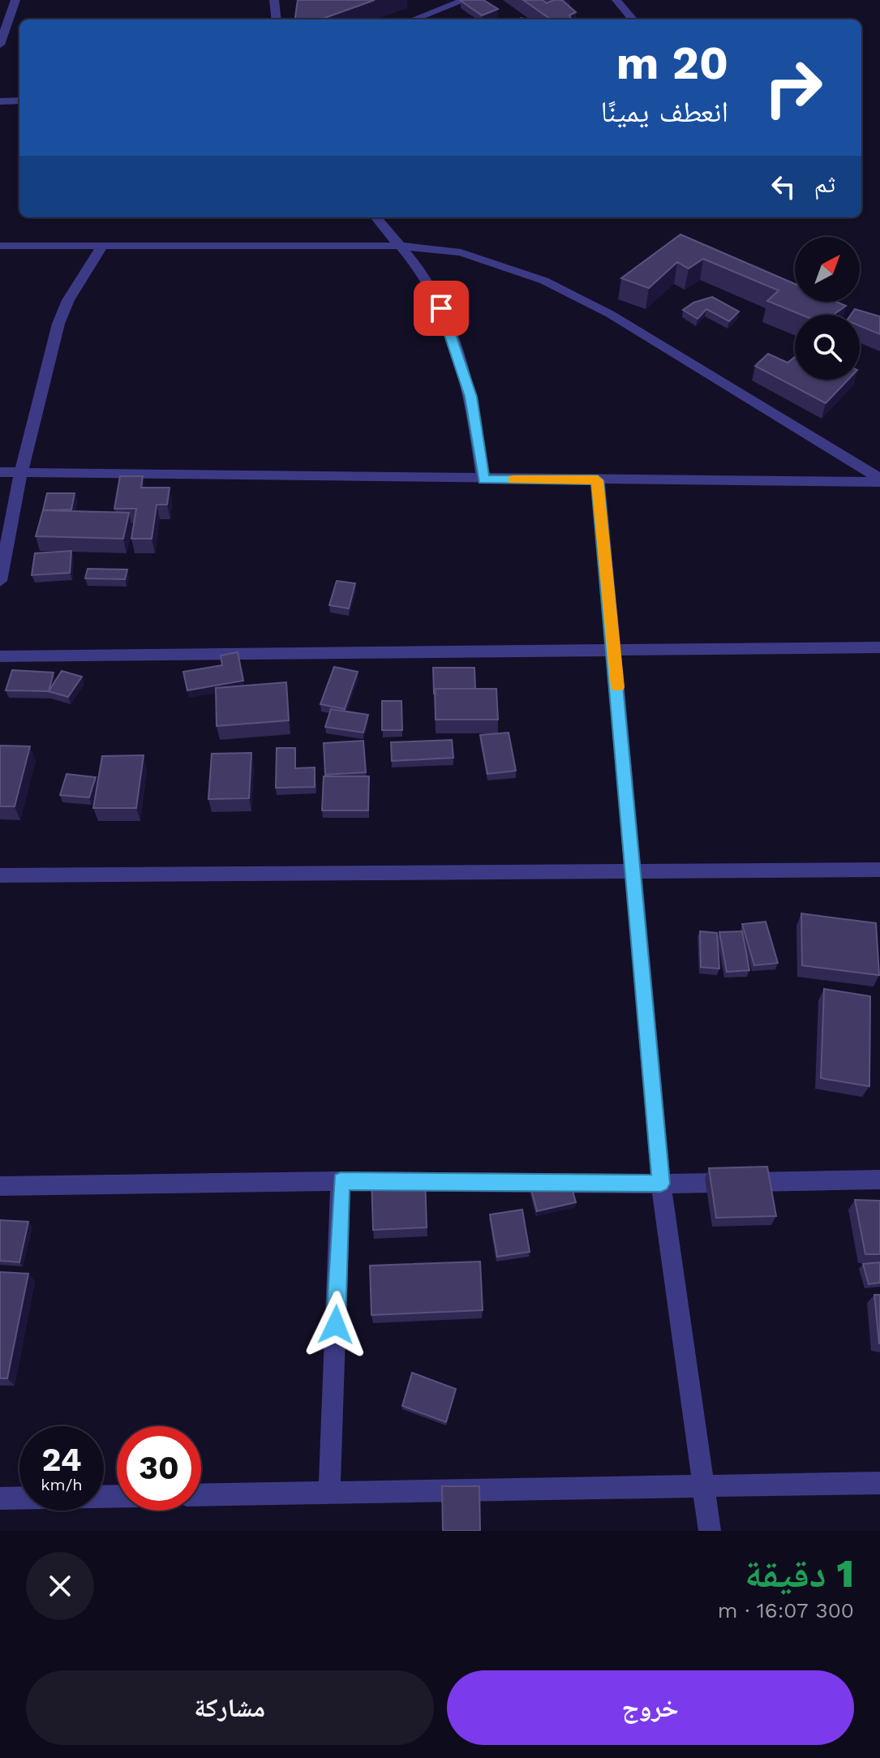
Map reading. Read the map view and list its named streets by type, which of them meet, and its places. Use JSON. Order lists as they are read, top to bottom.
{
  "north": "top right",
  "page": {
    "turn": ["20 m", "انعطف يمينًا"],
    "then": "ثم",
    "speed": "24 km/h",
    "limit": "30",
    "heading": ["1 دقيقة", "300 m · 16:07"],
    "buttons": ["خروج", "مشاركة"]
  }
}
